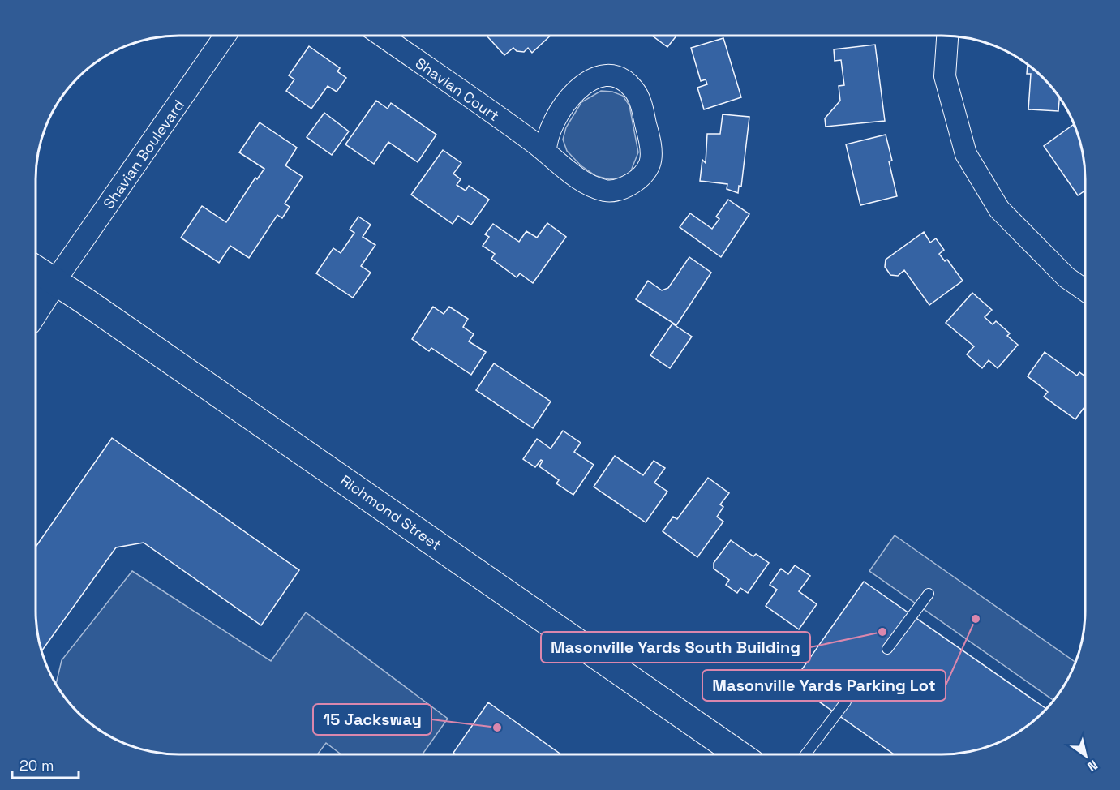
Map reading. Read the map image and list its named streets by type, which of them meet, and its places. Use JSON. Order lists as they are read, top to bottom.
{
  "streets": {
    "main road": ["Richmond Street"],
    "street": ["Shavian Court", "Shavian Boulevard"]
  },
  "crossings": [
    ["Shavian Boulevard", "Richmond Street"]
  ],
  "places": ["Masonville Yards Parking Lot", "Masonville Yards South Building", "15 Jacksway"],
  "scale_bar": "20 m",
  "north": "bottom right"
}
